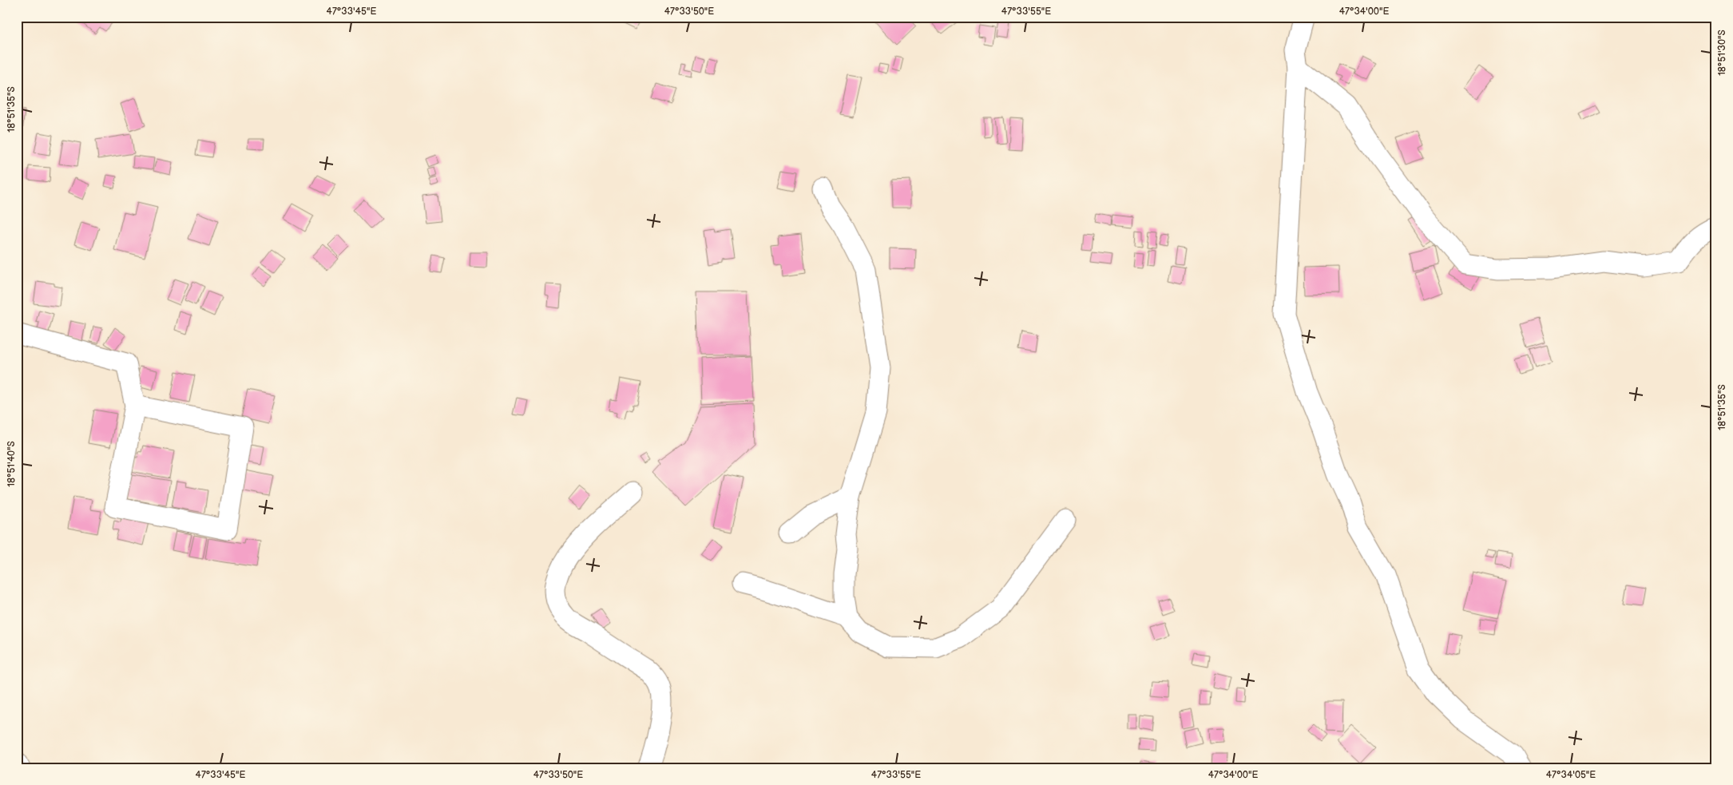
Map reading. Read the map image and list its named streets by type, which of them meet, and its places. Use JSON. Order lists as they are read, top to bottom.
{
  "coordinates": [
    "47°33'45\"E",
    "47°33'50\"E",
    "47°33'55\"E",
    "47°34'00\"E",
    "18°51'30\"S",
    "18°51'35\"S",
    "18°51'40\"S",
    "47°34'05\"E"
  ]
}
